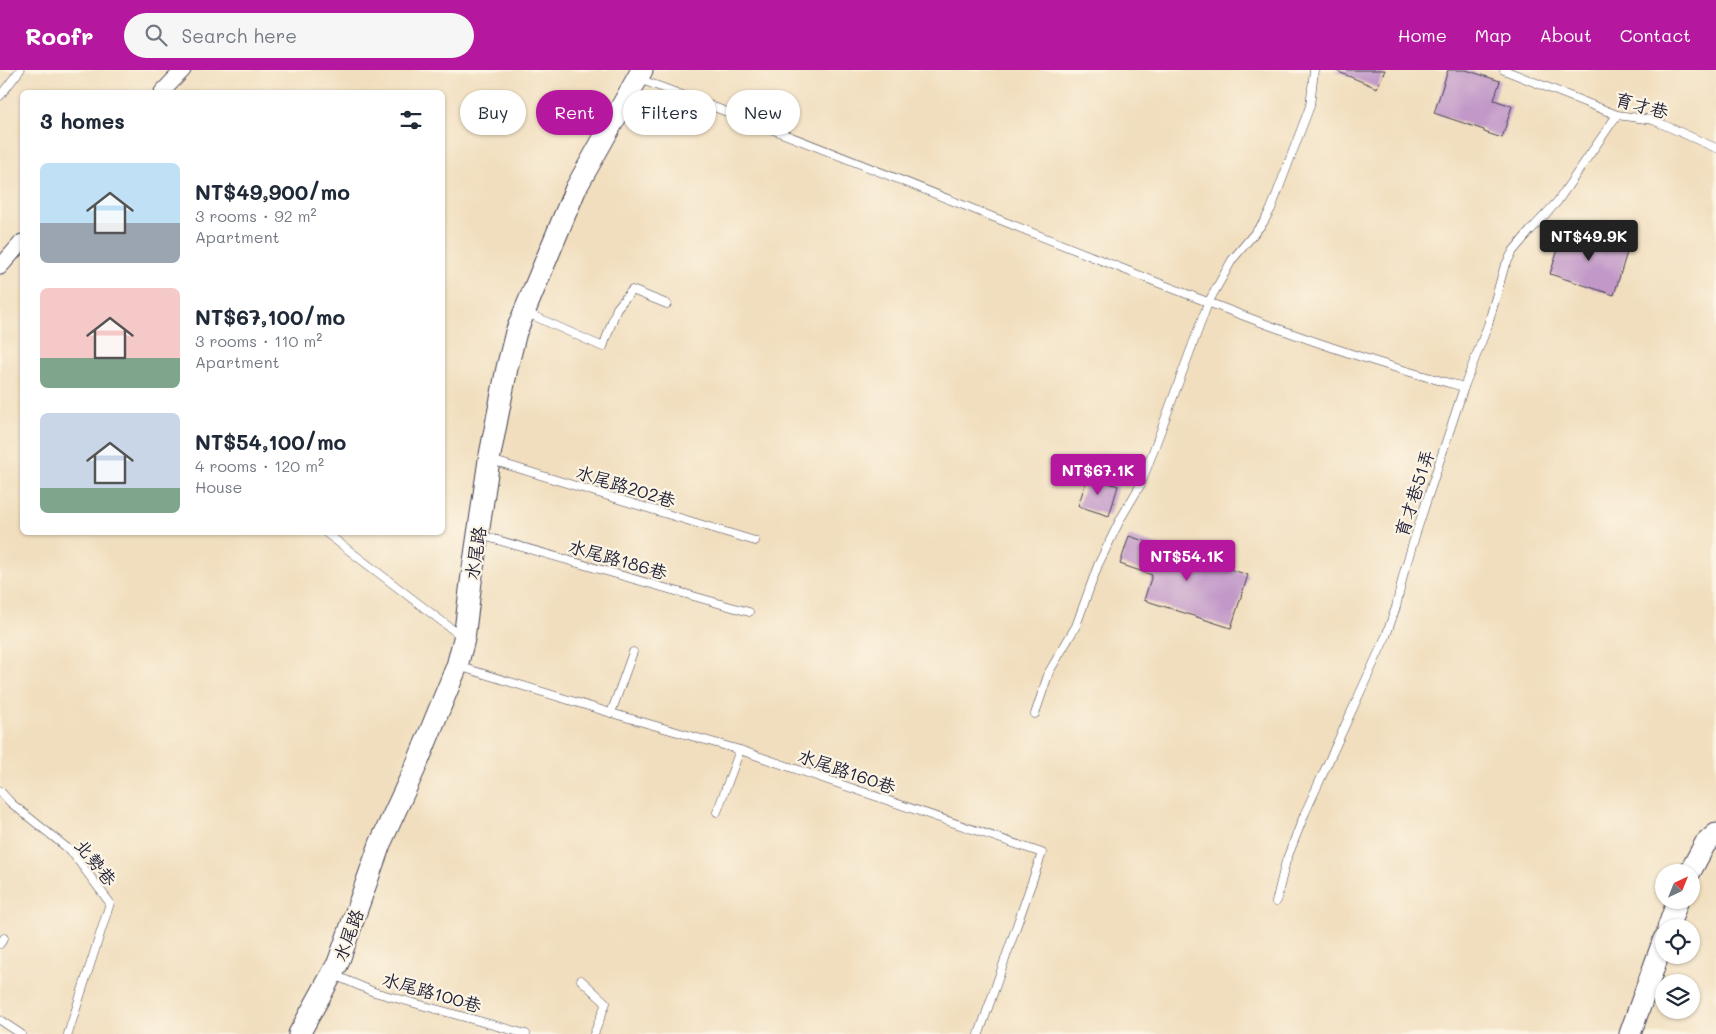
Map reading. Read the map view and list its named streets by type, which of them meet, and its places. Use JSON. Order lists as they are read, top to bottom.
{
  "streets": {
    "street": ["水尾路"],
    "lane": [
      "育才巷",
      "水尾路202巷",
      "育才巷51弄",
      "水尾路186巷",
      "水尾路160巷",
      "北勢巷",
      "水尾路100巷"
    ]
  },
  "crossings": [
    ["育才巷", "育才巷51弄"],
    ["水尾路202巷", "水尾路"],
    ["水尾路", "水尾路186巷"],
    ["水尾路", "水尾路160巷"],
    ["水尾路", "水尾路100巷"]
  ],
  "north": "top right",
  "page": {
    "header": "Roofr",
    "search": "Search here",
    "nav": [
      "Home",
      "Map",
      "About",
      "Contact"
    ],
    "chip": [
      "Buy",
      "Rent",
      "Filters",
      "New"
    ],
    "heading": "3 homes",
    "list": [
      {
        "name": "NT$49,900/mo",
        "note": "3 rooms · 92 m² · Apartment"
      },
      {
        "name": "NT$67,100/mo",
        "note": "3 rooms · 110 m² · Apartment"
      },
      {
        "name": "NT$54,100/mo",
        "note": "4 rooms · 120 m² · House"
      }
    ],
    "price": ["NT$49.9K", "NT$67.1K", "NT$54.1K"]
  }
}
